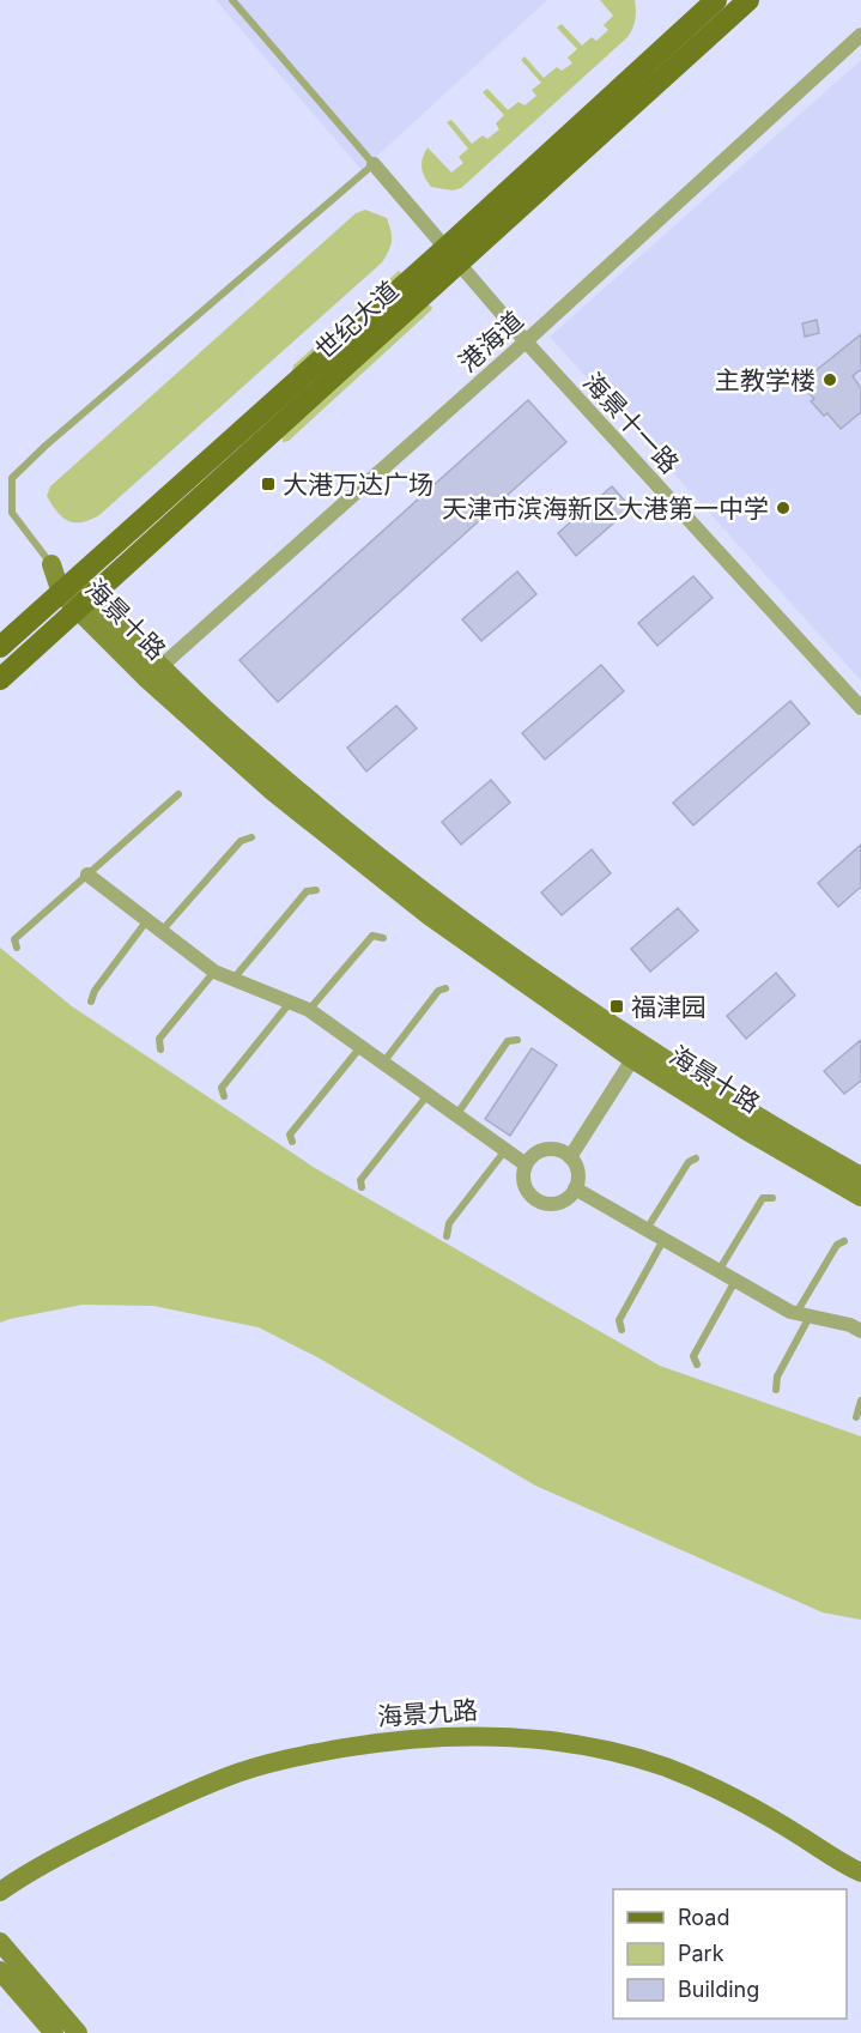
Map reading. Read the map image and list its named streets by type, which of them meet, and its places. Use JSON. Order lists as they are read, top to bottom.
{
  "streets": {
    "main road": ["世纪大道"],
    "street": [
      "港海道",
      "海景十一路",
      "海景十路",
      "海景九路"
    ]
  },
  "crossings": [
    ["世纪大道", "海景十一路"],
    ["世纪大道", "海景十路"],
    ["港海道", "海景十一路"],
    ["港海道", "海景十路"]
  ],
  "places": {
    "other": ["主教学楼", "天津市滨海新区大港第一中学"],
    "transit": ["大港万达广场", "福津园"]
  },
  "legend": ["Road", "Park", "Building"]
}
